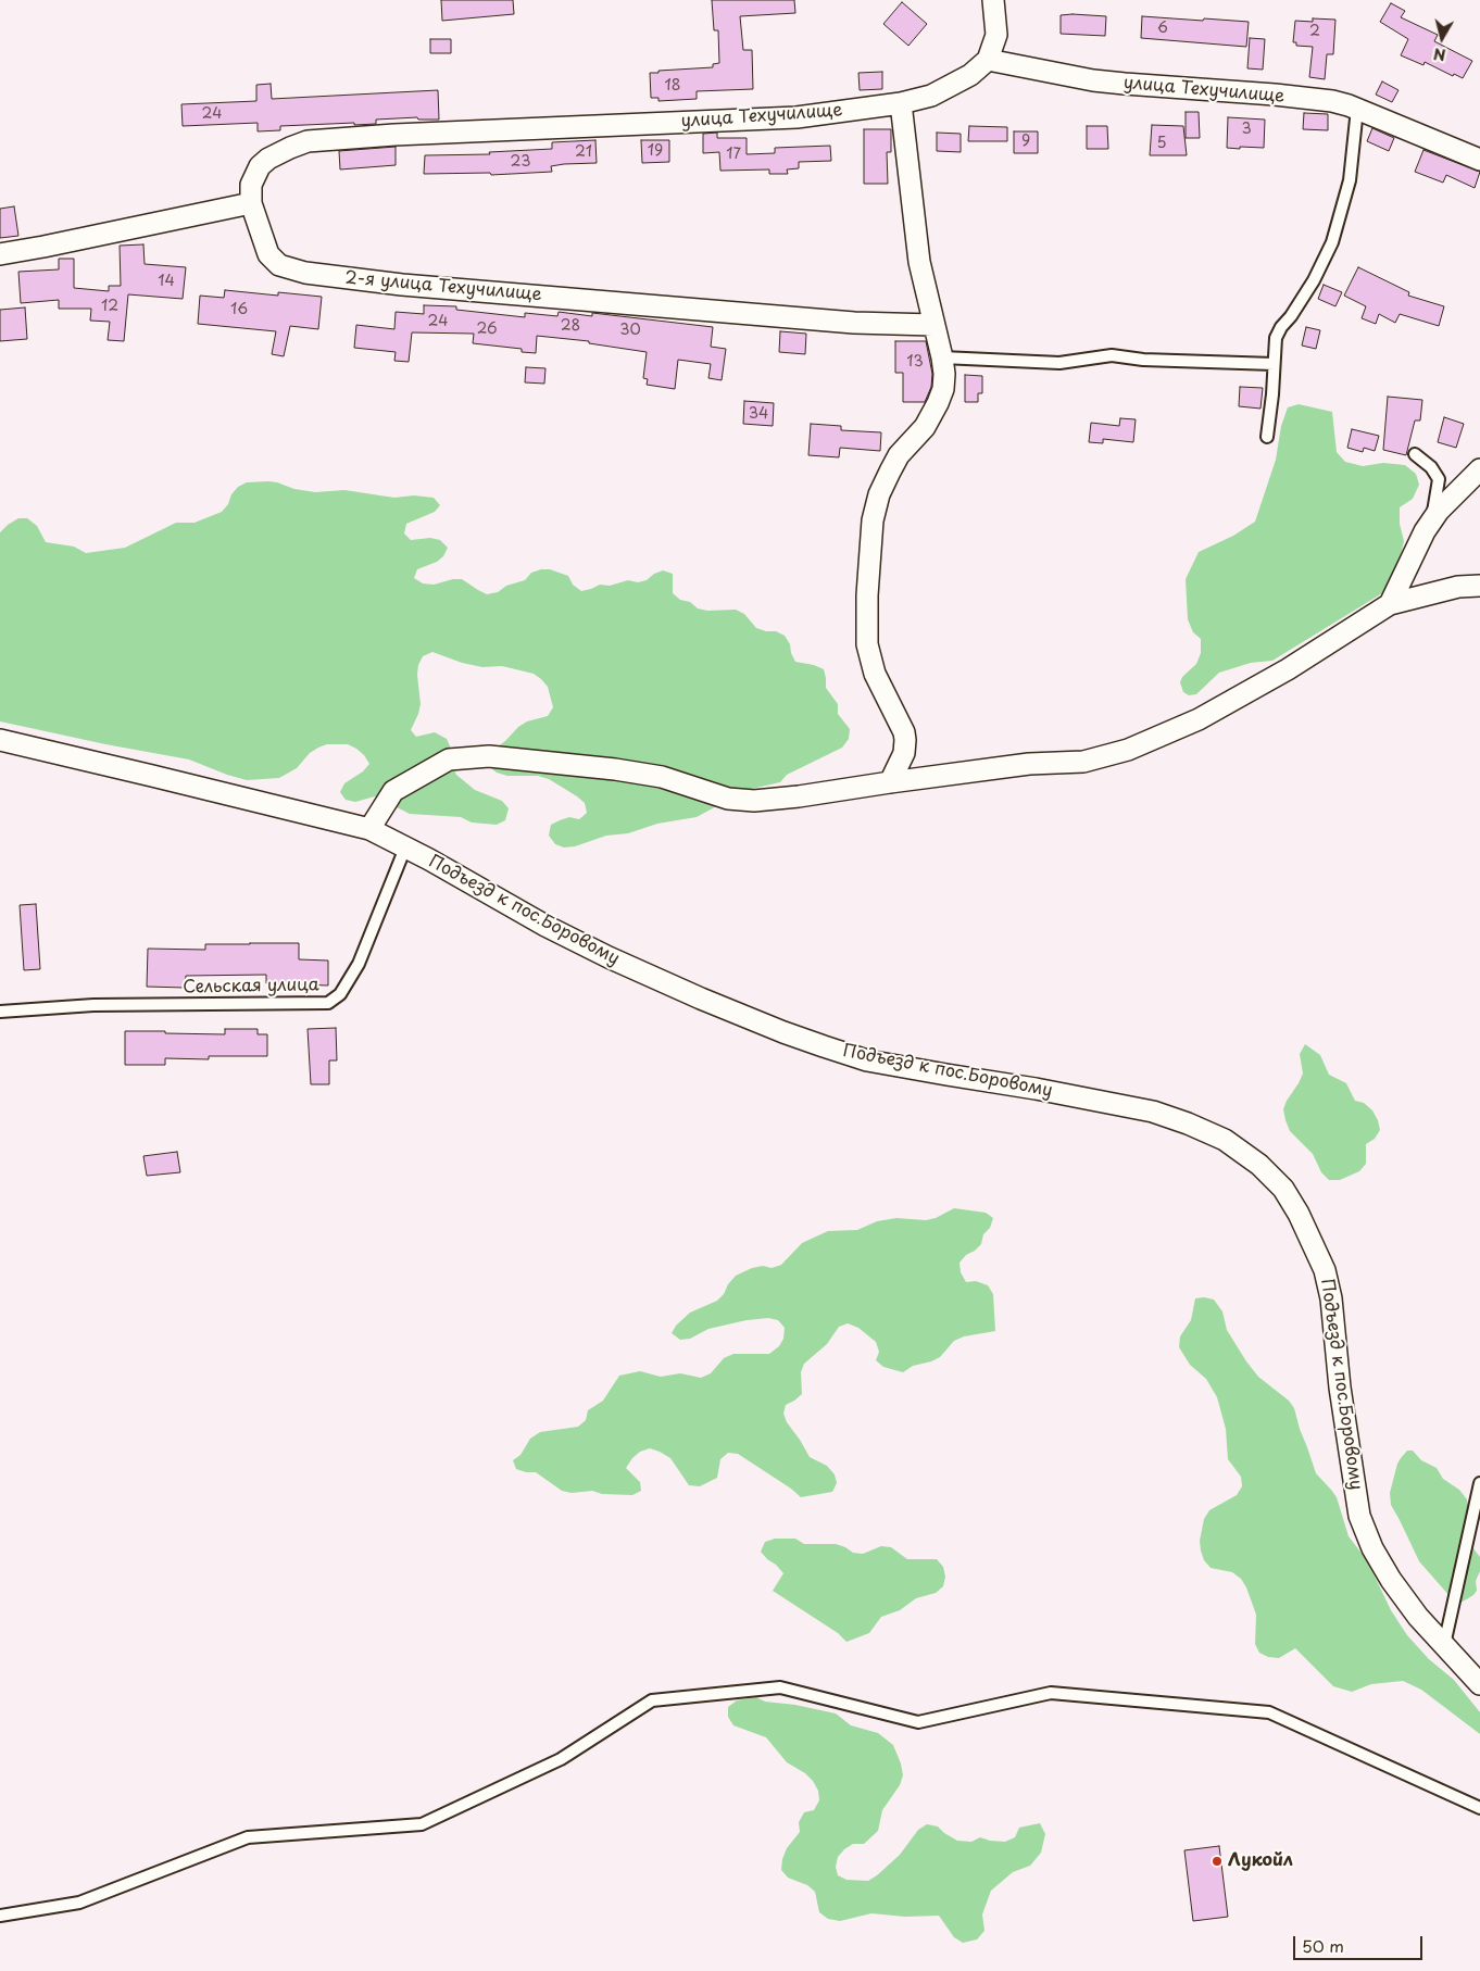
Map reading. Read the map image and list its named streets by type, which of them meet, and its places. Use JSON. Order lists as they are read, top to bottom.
{
  "streets": {
    "street": ["улица Техучилище", "2-я улица Техучилище", "Подъезд к пос.Боровому"],
    "lane": ["Сельская улица"]
  },
  "crossings": [
    ["улица Техучилище", "2-я улица Техучилище"],
    ["Подъезд к пос.Боровому", "Сельская улица"]
  ],
  "places": ["Лукойл"],
  "house_numbers": [
    "6",
    "2",
    "18",
    "24",
    "3",
    "9",
    "5",
    "19",
    "21",
    "17",
    "23",
    "14",
    "12",
    "16",
    "24",
    "28",
    "26",
    "30",
    "13",
    "34"
  ],
  "scale_bar": "50 m",
  "north": "bottom"
}
